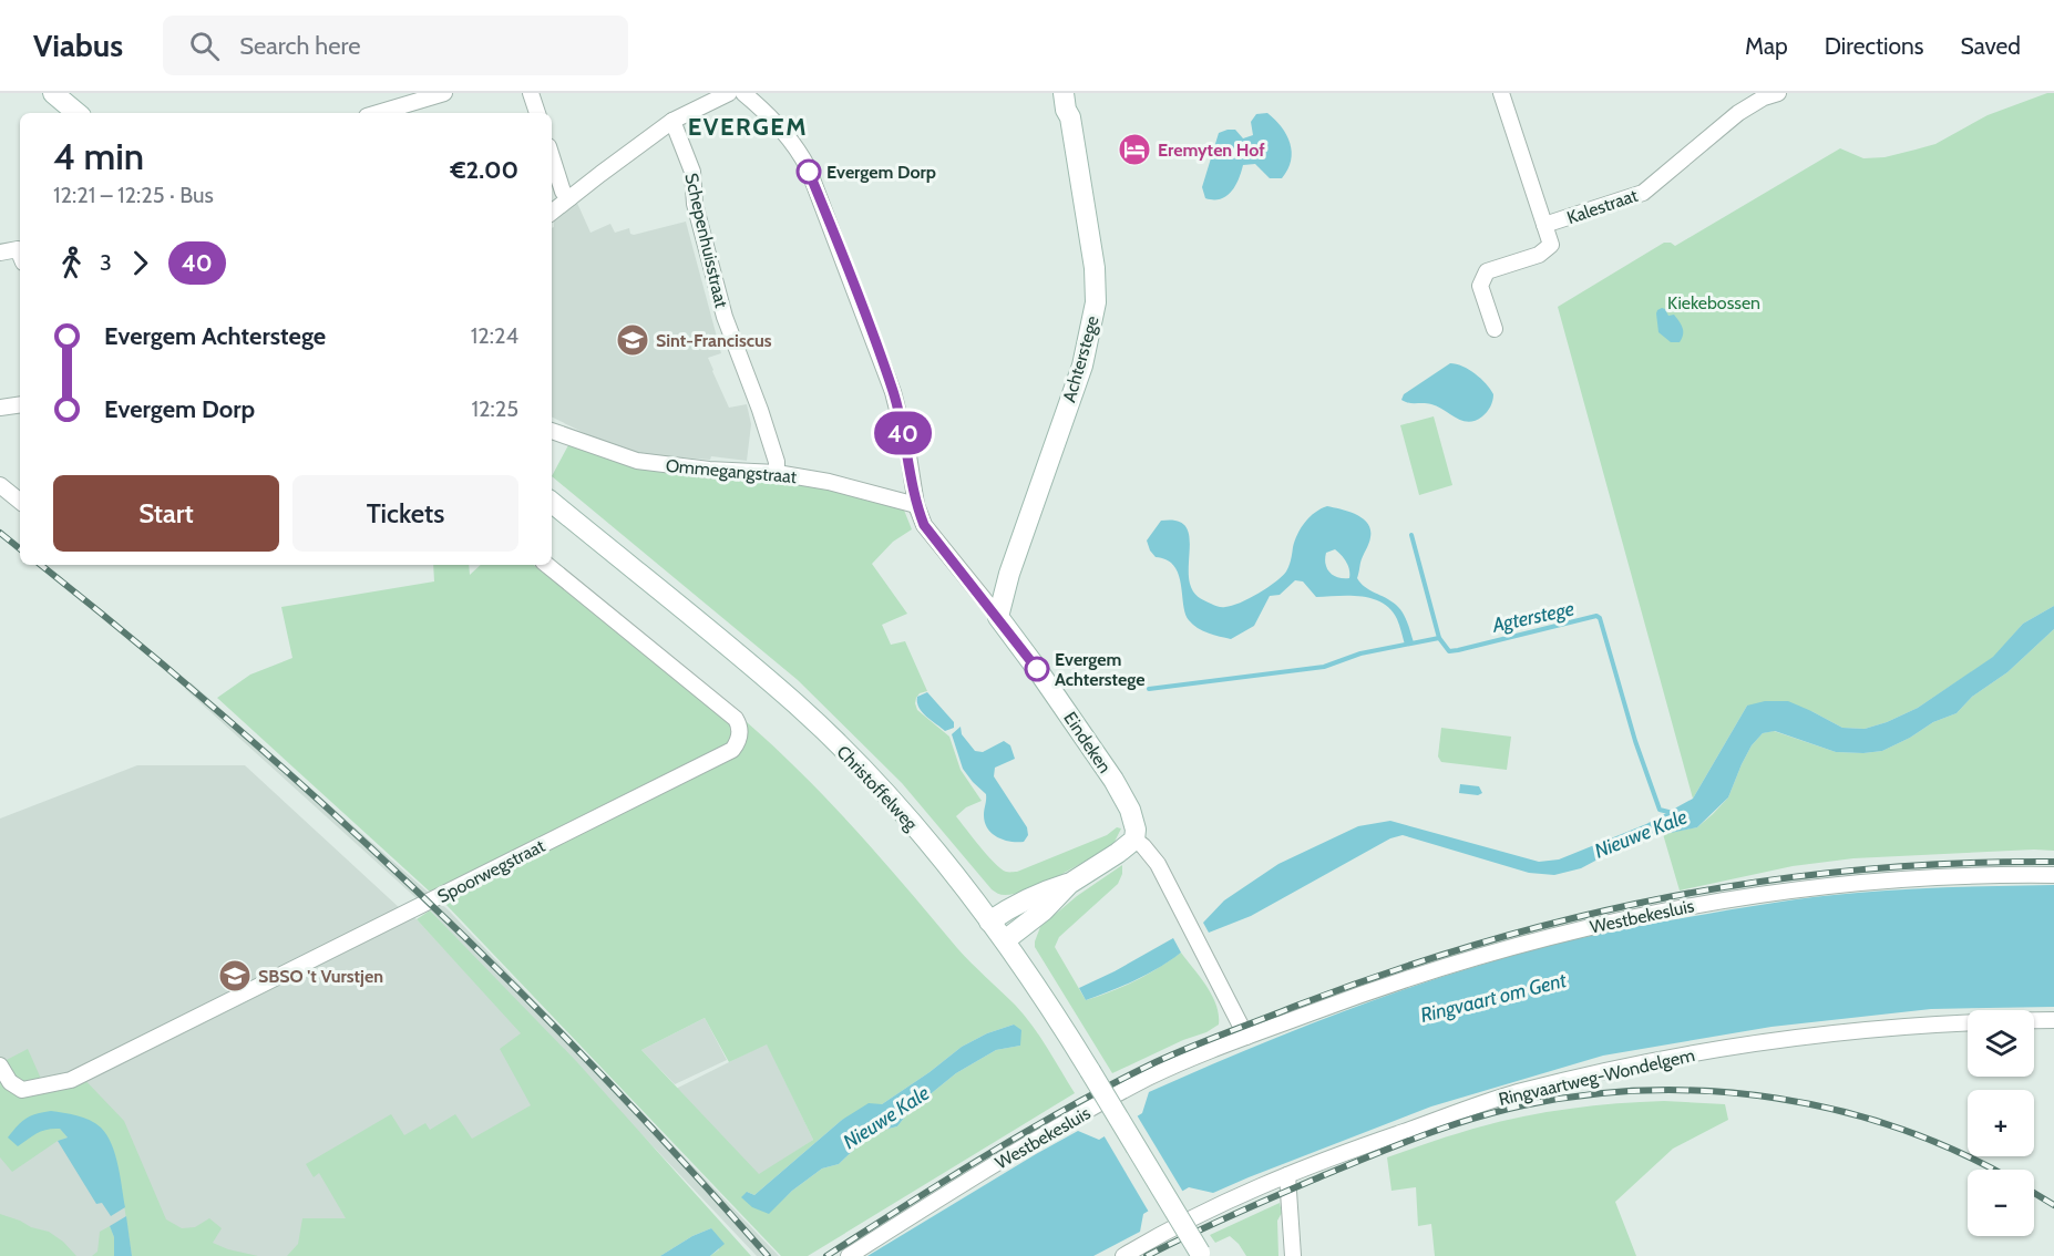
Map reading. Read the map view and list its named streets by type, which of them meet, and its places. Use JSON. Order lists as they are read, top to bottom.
{
  "streets": {
    "street": [
      "Kalestraat",
      "Schepenhuisstraat",
      "Achterstege",
      "Ommegangstraat",
      "Eindeken",
      "Christoffelweg",
      "Spoorwegstraat",
      "Westbekesluis",
      "Ringvaartweg-Wondelgem"
    ]
  },
  "crossings": [
    ["Schepenhuisstraat", "Ommegangstraat"],
    ["Achterstege", "Eindeken"],
    ["Ommegangstraat", "Eindeken"]
  ],
  "districts": ["EVERGEM"],
  "water": ["Agterstege", "Nieuwe Kale", "Ringvaart om Gent"],
  "parks": ["Kiekebossen"],
  "places": {
    "hotel": ["Eremyten Hof"],
    "other": ["Evergem Dorp", "Evergem Achterstege"],
    "school or university": ["Sint-Franciscus", "SBSO 't Vurstjen"]
  },
  "lines": ["bus line 40"],
  "page": {
    "header": "Viabus",
    "search": "Search here",
    "nav": ["Map", "Directions", "Saved"],
    "on_map": "40",
    "heading": ["4 min", "12:21 – 12:25 · Bus", "€2.00"],
    "legs": ["3", "40"],
    "list": [
      {
        "name": "Evergem Achterstege",
        "value": "12:24"
      },
      {
        "name": "Evergem Dorp",
        "value": "12:25"
      }
    ],
    "buttons": ["Start", "Tickets"],
    "map_buttons": ["+", "−"]
  }
}
